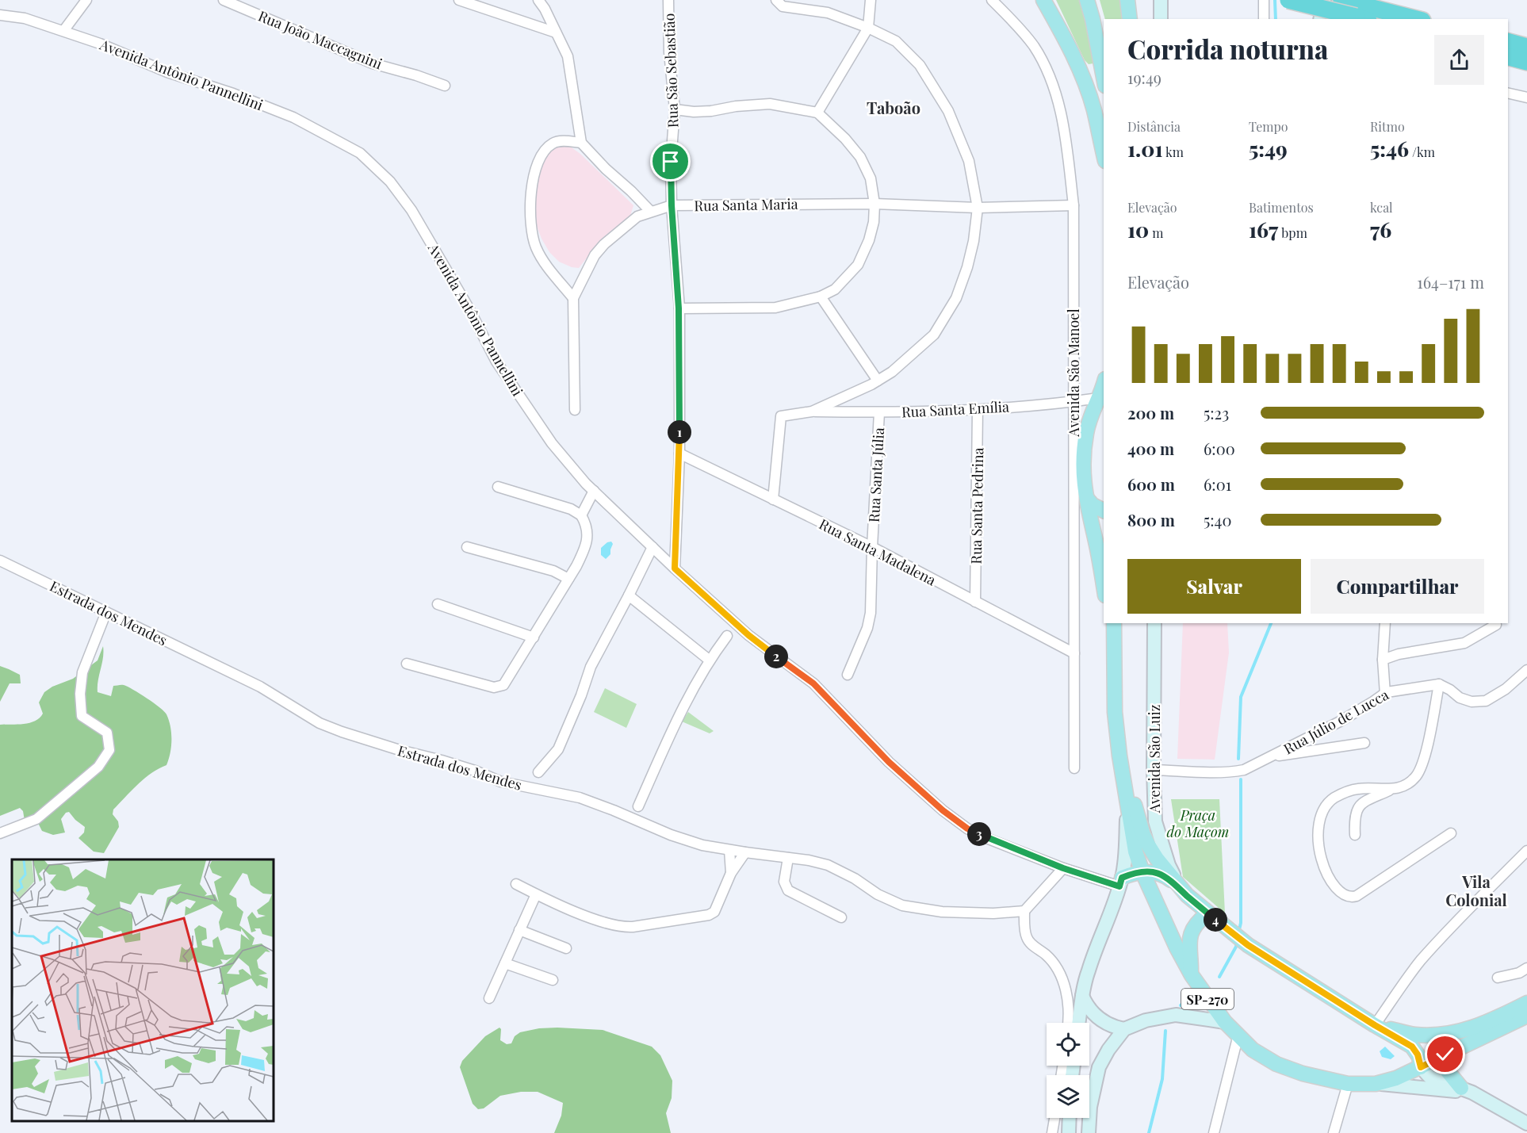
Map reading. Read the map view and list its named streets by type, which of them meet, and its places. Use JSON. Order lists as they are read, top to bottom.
{
  "streets": {
    "main road": ["Avenida São Luiz", "SP-270"],
    "street": [
      "Rua João Maccagnini",
      "Rua São Sebastião",
      "Avenida Antônio Pannellini",
      "Rua Santa Maria",
      "Avenida São Manoel",
      "Rua Santa Emília",
      "Rua Santa Júlia",
      "Rua Santa Pedrina",
      "Rua Santa Madalena",
      "Estrada dos Mendes",
      "Rua Júlio de Lucca"
    ]
  },
  "crossings": [
    ["Rua São Sebastião", "Avenida Antônio Pannellini"],
    ["Rua São Sebastião", "Rua Santa Maria"],
    ["Rua São Sebastião", "Rua Santa Madalena"],
    ["Rua Santa Maria", "Avenida São Manoel"],
    ["Avenida São Manoel", "Rua Santa Emília"],
    ["Avenida São Manoel", "Rua Santa Madalena"],
    ["Rua Santa Emília", "Rua Santa Júlia"],
    ["Rua Santa Emília", "Rua Santa Pedrina"],
    ["Rua Santa Júlia", "Rua Santa Madalena"],
    ["Rua Santa Pedrina", "Rua Santa Madalena"],
    ["Rua Júlio de Lucca", "Avenida São Luiz"]
  ],
  "districts": ["Taboão", "Vila Colonial"],
  "parks": ["Praça do Maçom"],
  "page": {
    "heading": ["Corrida noturna", "19:49"],
    "stats": [
      ["Distância", "1.01 km"],
      ["Tempo", "5:49"],
      ["Ritmo", "5:46 /km"],
      ["Elevação", "10 m"],
      ["Batimentos", "167 bpm"],
      ["kcal", "76"]
    ],
    "chart": ["Elevação", "164–171 m"],
    "list": [
      {
        "name": "200 m",
        "note": "5:23"
      },
      {
        "name": "400 m",
        "note": "6:00"
      },
      {
        "name": "600 m",
        "note": "6:01"
      },
      {
        "name": "800 m",
        "note": "5:40"
      }
    ],
    "pins": [
      "1",
      "2",
      "3",
      "4"
    ],
    "buttons": ["Salvar", "Compartilhar"]
  }
}
